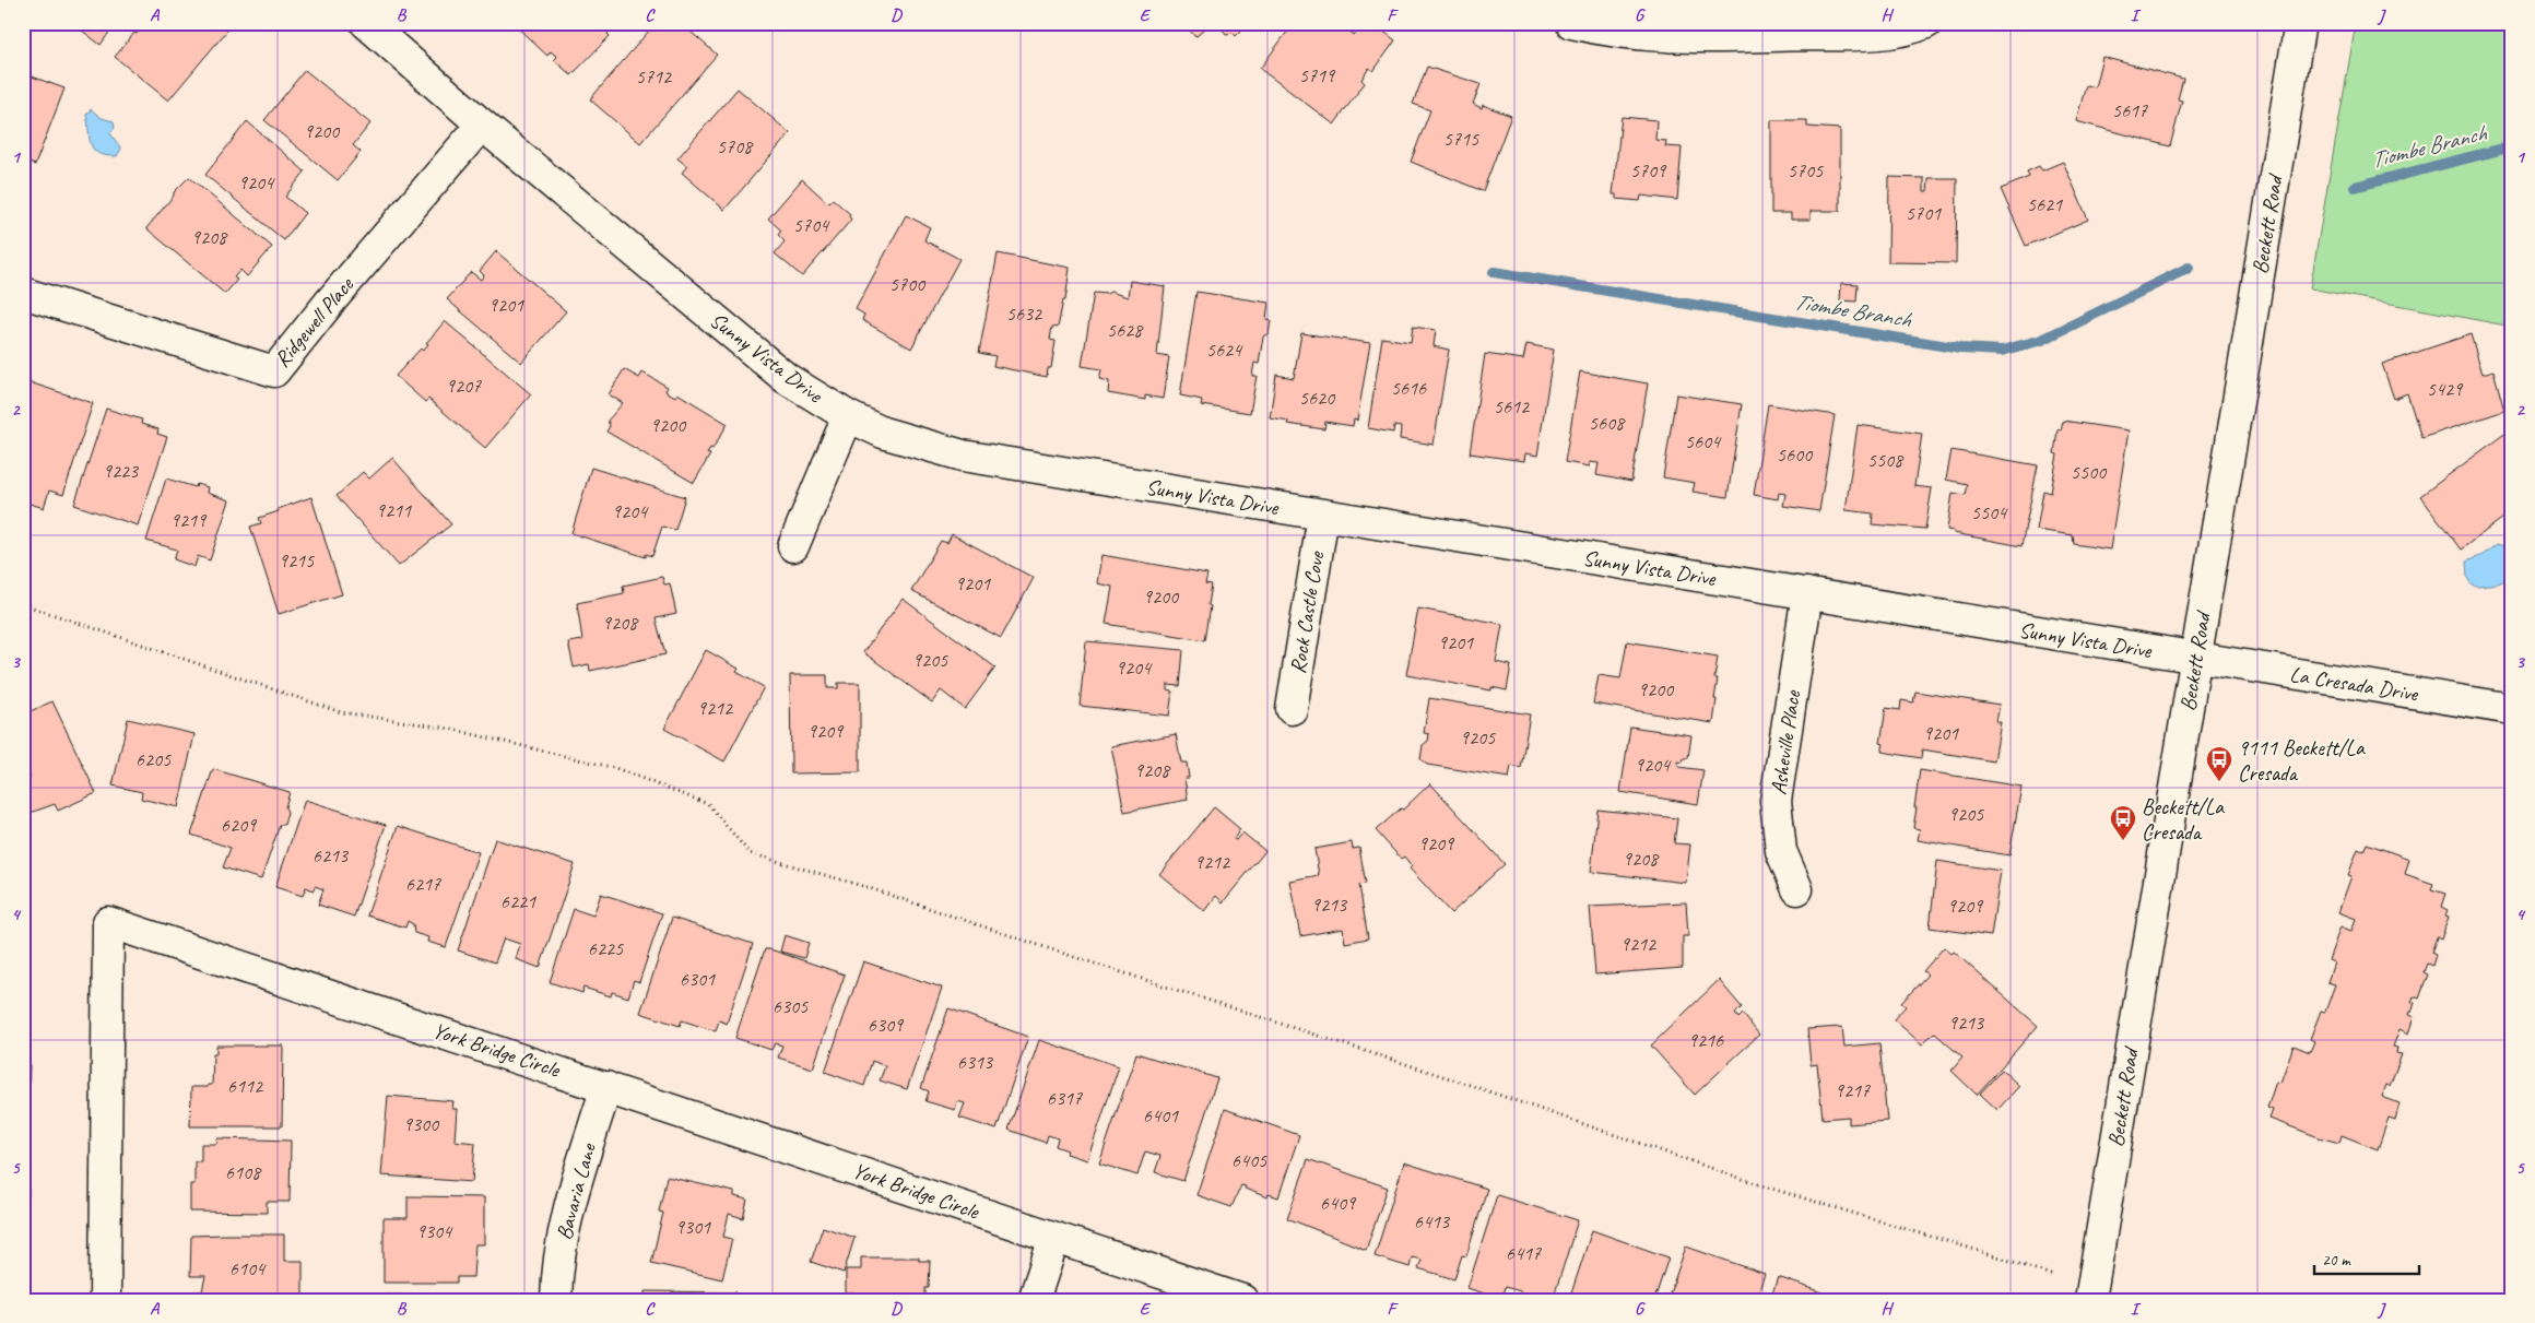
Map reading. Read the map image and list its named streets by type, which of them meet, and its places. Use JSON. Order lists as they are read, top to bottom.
{
  "streets": {
    "street": [
      "Beckett Road",
      "Ridgewell Place",
      "Sunny Vista Drive",
      "Rock Castle Cove",
      "La Cresada Drive",
      "Asheville Place",
      "York Bridge Circle",
      "Bavaria Lane"
    ]
  },
  "crossings": [
    ["Beckett Road", "Sunny Vista Drive"],
    ["Beckett Road", "La Cresada Drive"],
    ["Ridgewell Place", "Sunny Vista Drive"],
    ["Sunny Vista Drive", "Rock Castle Cove"],
    ["Sunny Vista Drive", "La Cresada Drive"],
    ["Sunny Vista Drive", "Asheville Place"],
    ["York Bridge Circle", "Bavaria Lane"]
  ],
  "water": ["Tiombe Branch"],
  "places": {
    "bus stop": ["9111 Beckett/La Cresada", "Beckett/La Cresada"]
  },
  "house_numbers": [
    "5719",
    "5712",
    "5617",
    "9200",
    "5715",
    "5708",
    "5709",
    "5705",
    "9204",
    "5621",
    "5701",
    "5704",
    "9208",
    "5700",
    "9201",
    "5632",
    "5628",
    "5624",
    "9207",
    "5616",
    "5429",
    "5620",
    "5612",
    "5608",
    "9200",
    "5604",
    "5600",
    "5508",
    "9223",
    "5500",
    "9211",
    "9204",
    "5504",
    "9219",
    "9215",
    "9201",
    "9200",
    "9208",
    "9201",
    "9205",
    "9204",
    "9200",
    "9212",
    "9209",
    "9201",
    "9205",
    "6205",
    "9204",
    "9208",
    "9205",
    "6209",
    "9209",
    "6213",
    "9208",
    "9212",
    "6217",
    "6221",
    "9213",
    "9209",
    "9212",
    "6225",
    "6301",
    "6305",
    "9213",
    "6309",
    "9216",
    "6313",
    "6112",
    "9217",
    "6317",
    "6401",
    "9300",
    "6405",
    "6108",
    "6409",
    "6413",
    "9301",
    "9304",
    "6417",
    "6104"
  ],
  "scale_bar": "20 m",
  "grid": {
    "columns": [
      "A",
      "B",
      "C",
      "D",
      "E",
      "F",
      "G",
      "H",
      "I",
      "J"
    ],
    "rows": [
      "1",
      "2",
      "3",
      "4",
      "5"
    ]
  }
}
